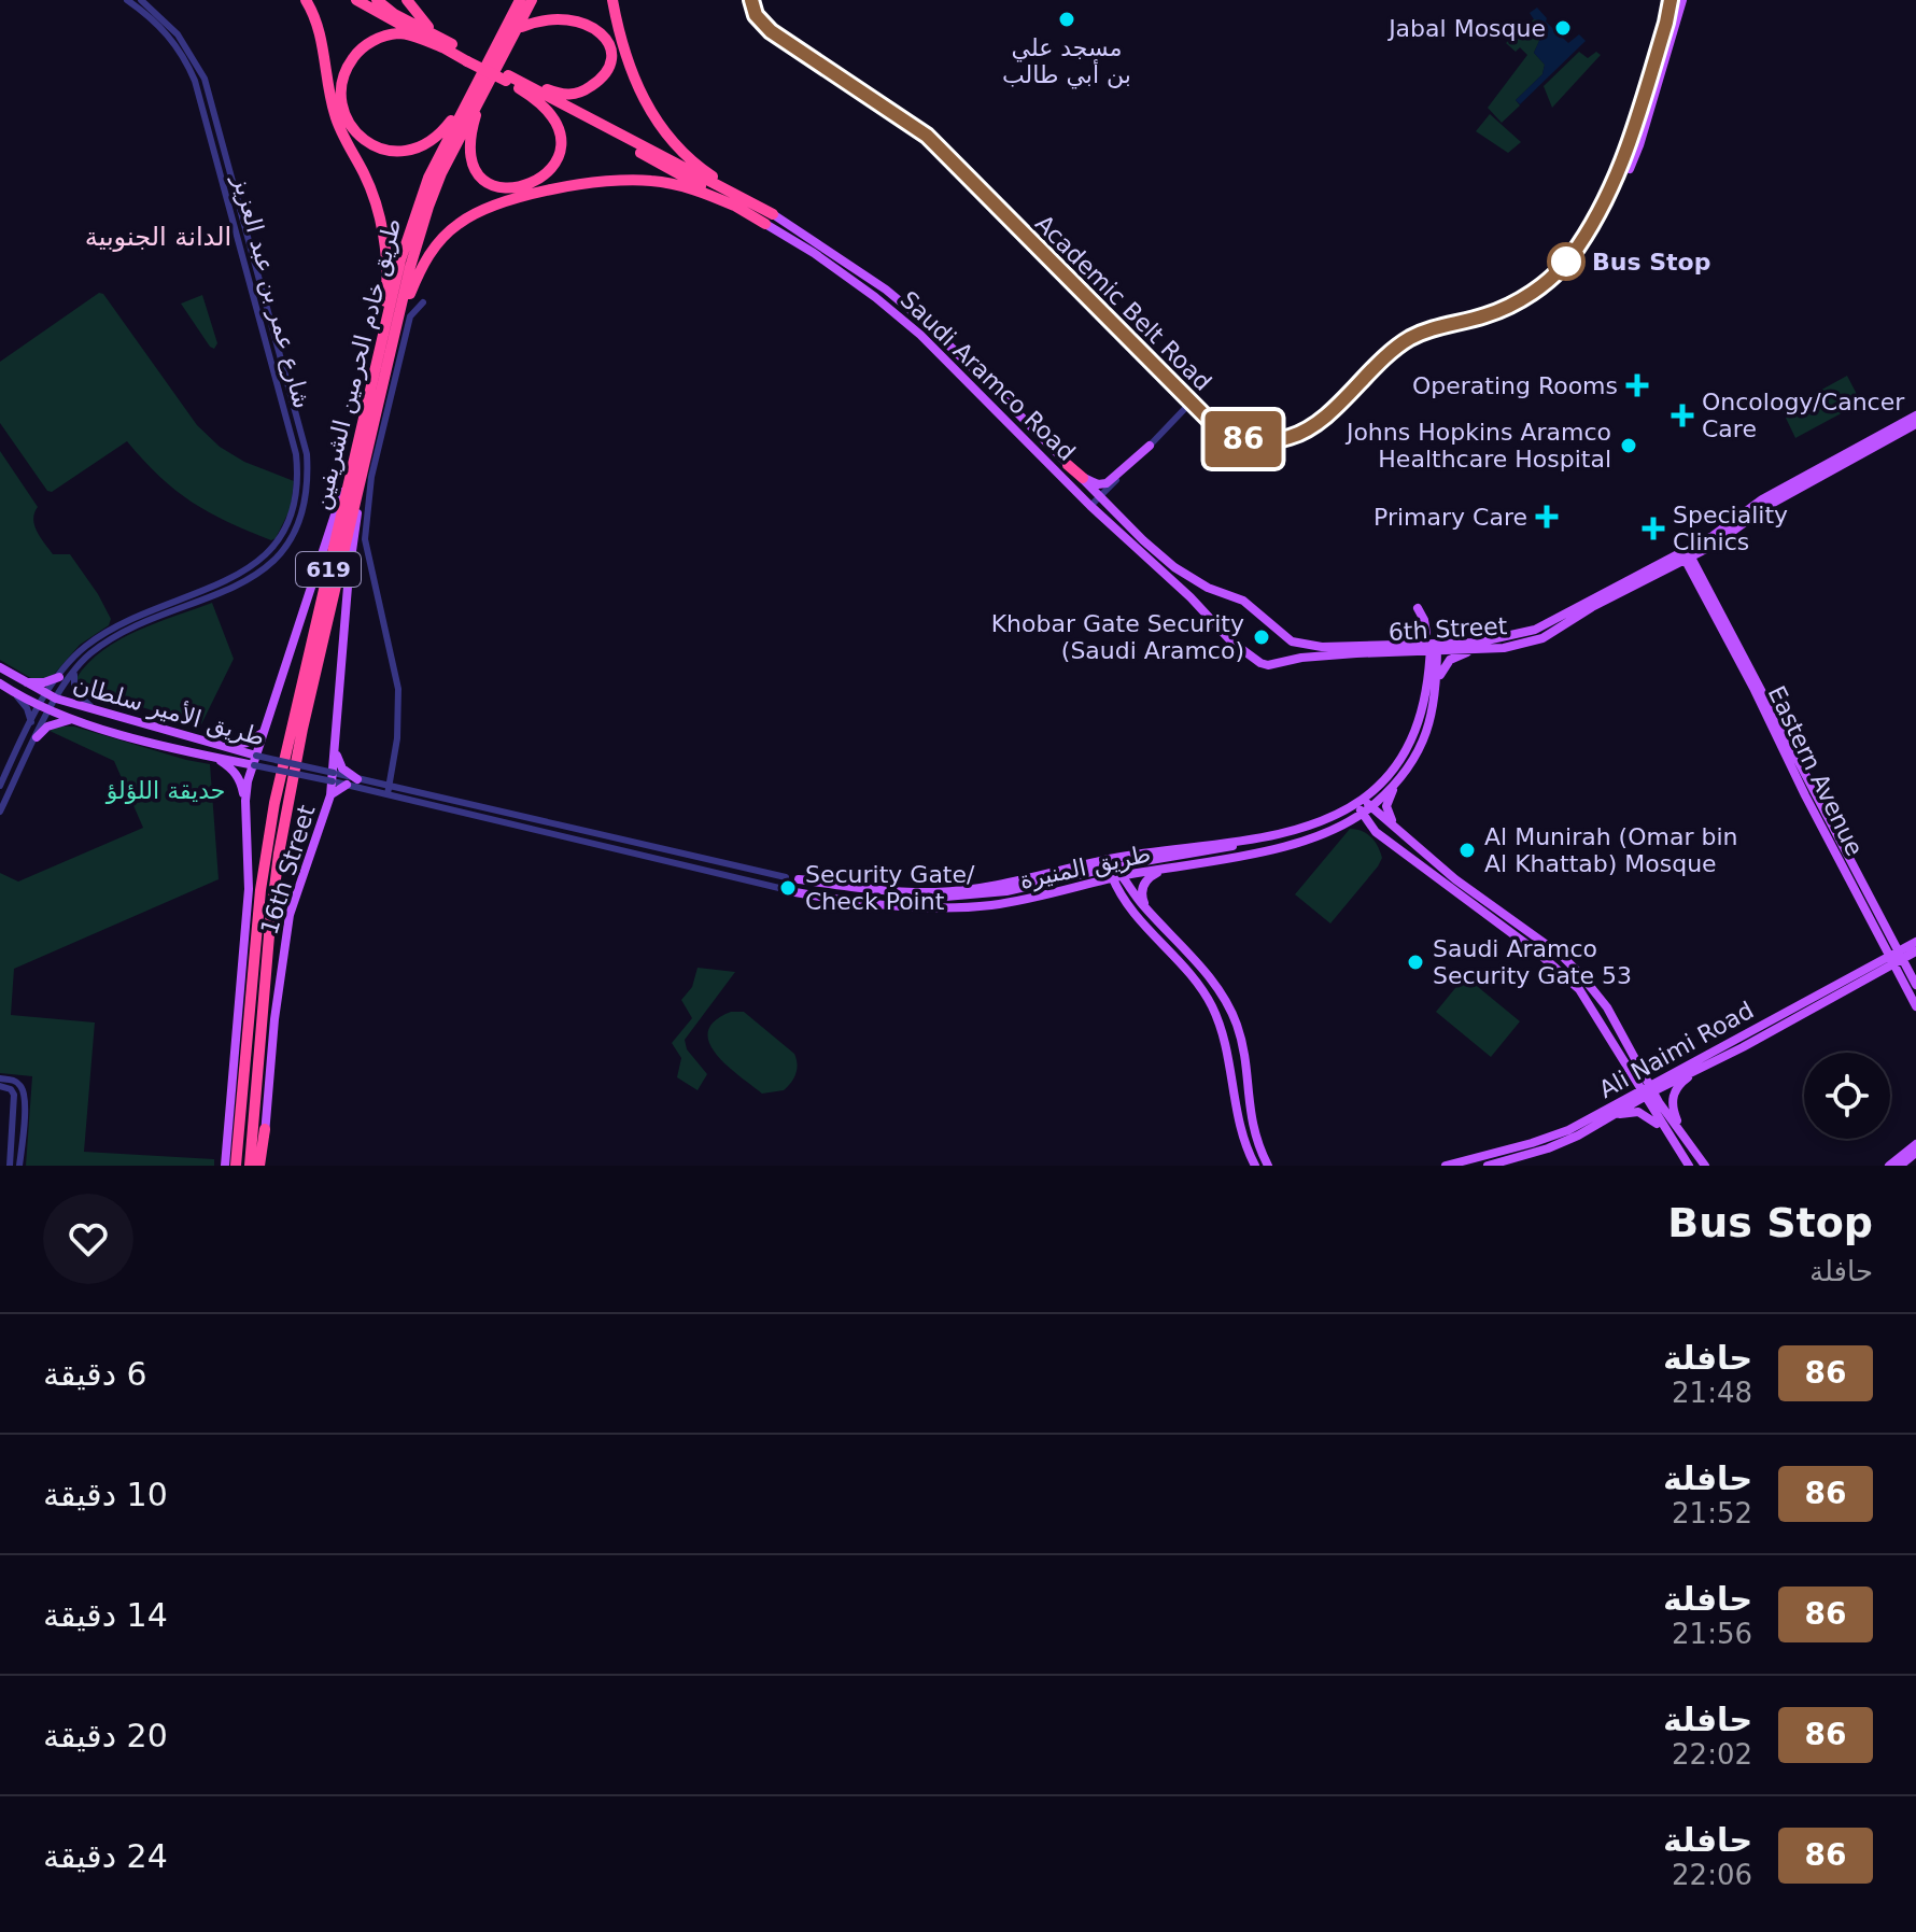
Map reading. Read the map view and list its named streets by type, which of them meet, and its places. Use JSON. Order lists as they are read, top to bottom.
{
  "streets": {
    "highway": ["طريق خادم الحرمين الشريفين", "619"],
    "main road": [
      "Saudi Aramco Road",
      "6th Street",
      "طريق الأمير سلطان",
      "Eastern Avenue",
      "طريق المنيرة",
      "16th Street",
      "Ali Naimi Road"
    ],
    "street": ["شارع عمر بن عبد العزيز", "Academic Belt Road"]
  },
  "crossings": [
    ["شارع عمر بن عبد العزيز", "طريق الأمير سلطان"],
    ["طريق خادم الحرمين الشريفين", "16th Street"],
    ["Saudi Aramco Road", "6th Street"],
    ["6th Street", "Eastern Avenue"],
    ["طريق الأمير سلطان", "16th Street"],
    ["Eastern Avenue", "Ali Naimi Road"]
  ],
  "districts": ["الدانة الجنوبية"],
  "parks": ["حديقة اللؤلؤ"],
  "places": {
    "other": [
      "مسجد علي بن أبي طالب",
      "Jabal Mosque",
      "Bus Stop",
      "Johns Hopkins Aramco Healthcare Hospital",
      "Khobar Gate Security (Saudi Aramco)",
      "Al Munirah (Omar bin Al Khattab) Mosque",
      "Security Gate/ Check Point",
      "Saudi Aramco Security Gate 53"
    ],
    "health": [
      "Operating Rooms",
      "Oncology/Cancer Care",
      "Primary Care",
      "Speciality Clinics"
    ]
  },
  "lines": ["bus line 86"],
  "page": {
    "on_map": "86",
    "heading": ["Bus Stop", "حافلة"],
    "list": [
      {
        "mark": "86",
        "name": "حافلة",
        "note": "21:48",
        "value": "6 دقيقة"
      },
      {
        "mark": "86",
        "name": "حافلة",
        "note": "21:52",
        "value": "10 دقيقة"
      },
      {
        "mark": "86",
        "name": "حافلة",
        "note": "21:56",
        "value": "14 دقيقة"
      },
      {
        "mark": "86",
        "name": "حافلة",
        "note": "22:02",
        "value": "20 دقيقة"
      },
      {
        "mark": "86",
        "name": "حافلة",
        "note": "22:06",
        "value": "24 دقيقة"
      }
    ]
  }
}
